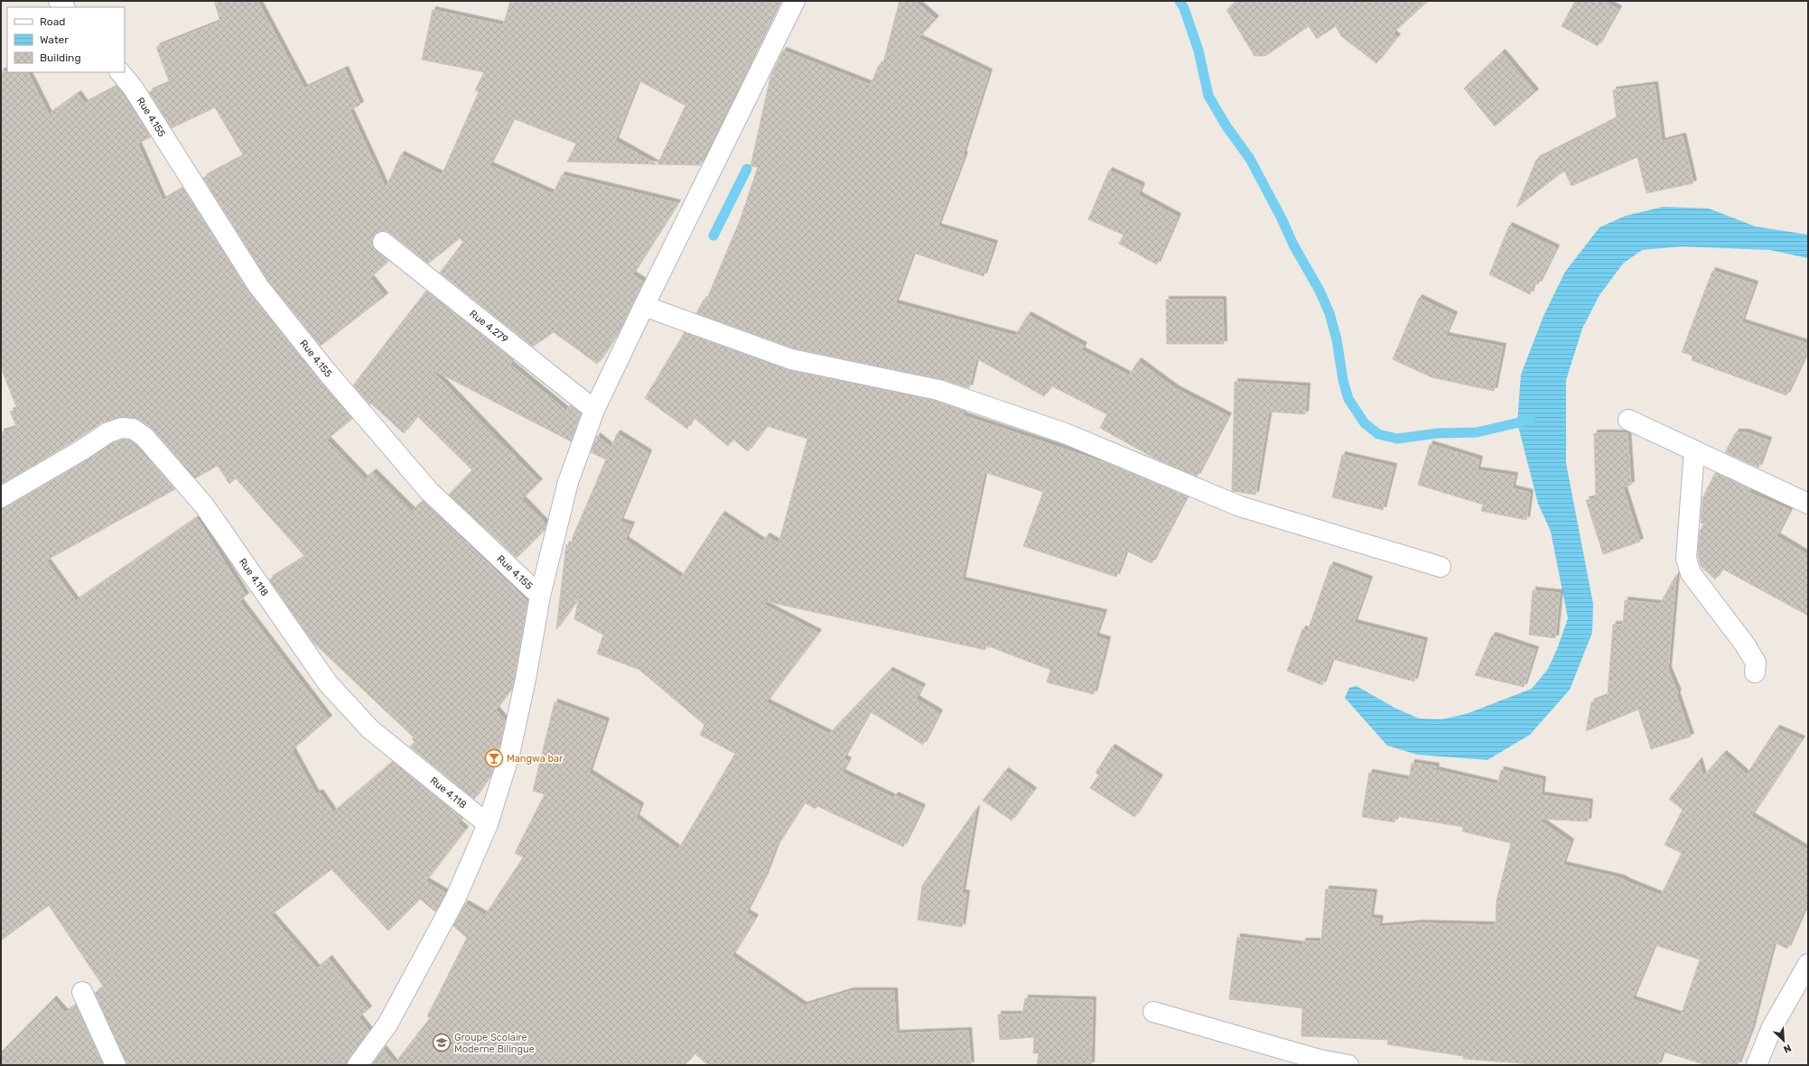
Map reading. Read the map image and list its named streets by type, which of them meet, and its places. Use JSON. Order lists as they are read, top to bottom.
{
  "streets": {
    "street": ["Rue 4.155", "Rue 4.279", "Rue 4.118"]
  },
  "places": {
    "bar": ["Mangwa bar"],
    "school or university": ["Groupe Scolaire Moderne Bilingue"]
  },
  "legend": ["Road", "Water", "Building"],
  "north": "bottom right"
}
